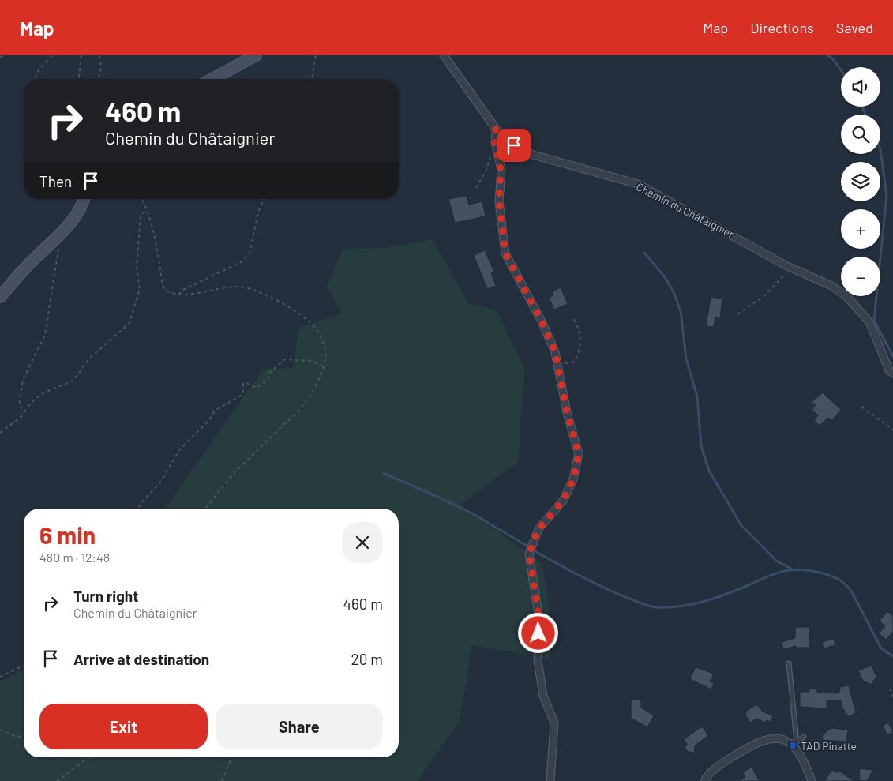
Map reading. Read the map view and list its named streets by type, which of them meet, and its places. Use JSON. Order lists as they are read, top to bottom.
{
  "streets": {
    "street": ["Chemin du Châtaignier"]
  },
  "places": {
    "transit": ["TAD Pinatte"]
  },
  "page": {
    "header": "Map",
    "nav": ["Map", "Directions", "Saved"],
    "map_buttons": ["+", "−"],
    "turn": ["460 m", "Chemin du Châtaignier"],
    "then": "Then",
    "heading": ["6 min", "480 m · 12:48"],
    "list": [
      {
        "name": "Turn right",
        "note": "Chemin du Châtaignier",
        "value": "460 m"
      },
      {
        "name": "Arrive at destination",
        "value": "20 m"
      }
    ],
    "buttons": ["Exit", "Share"]
  }
}
